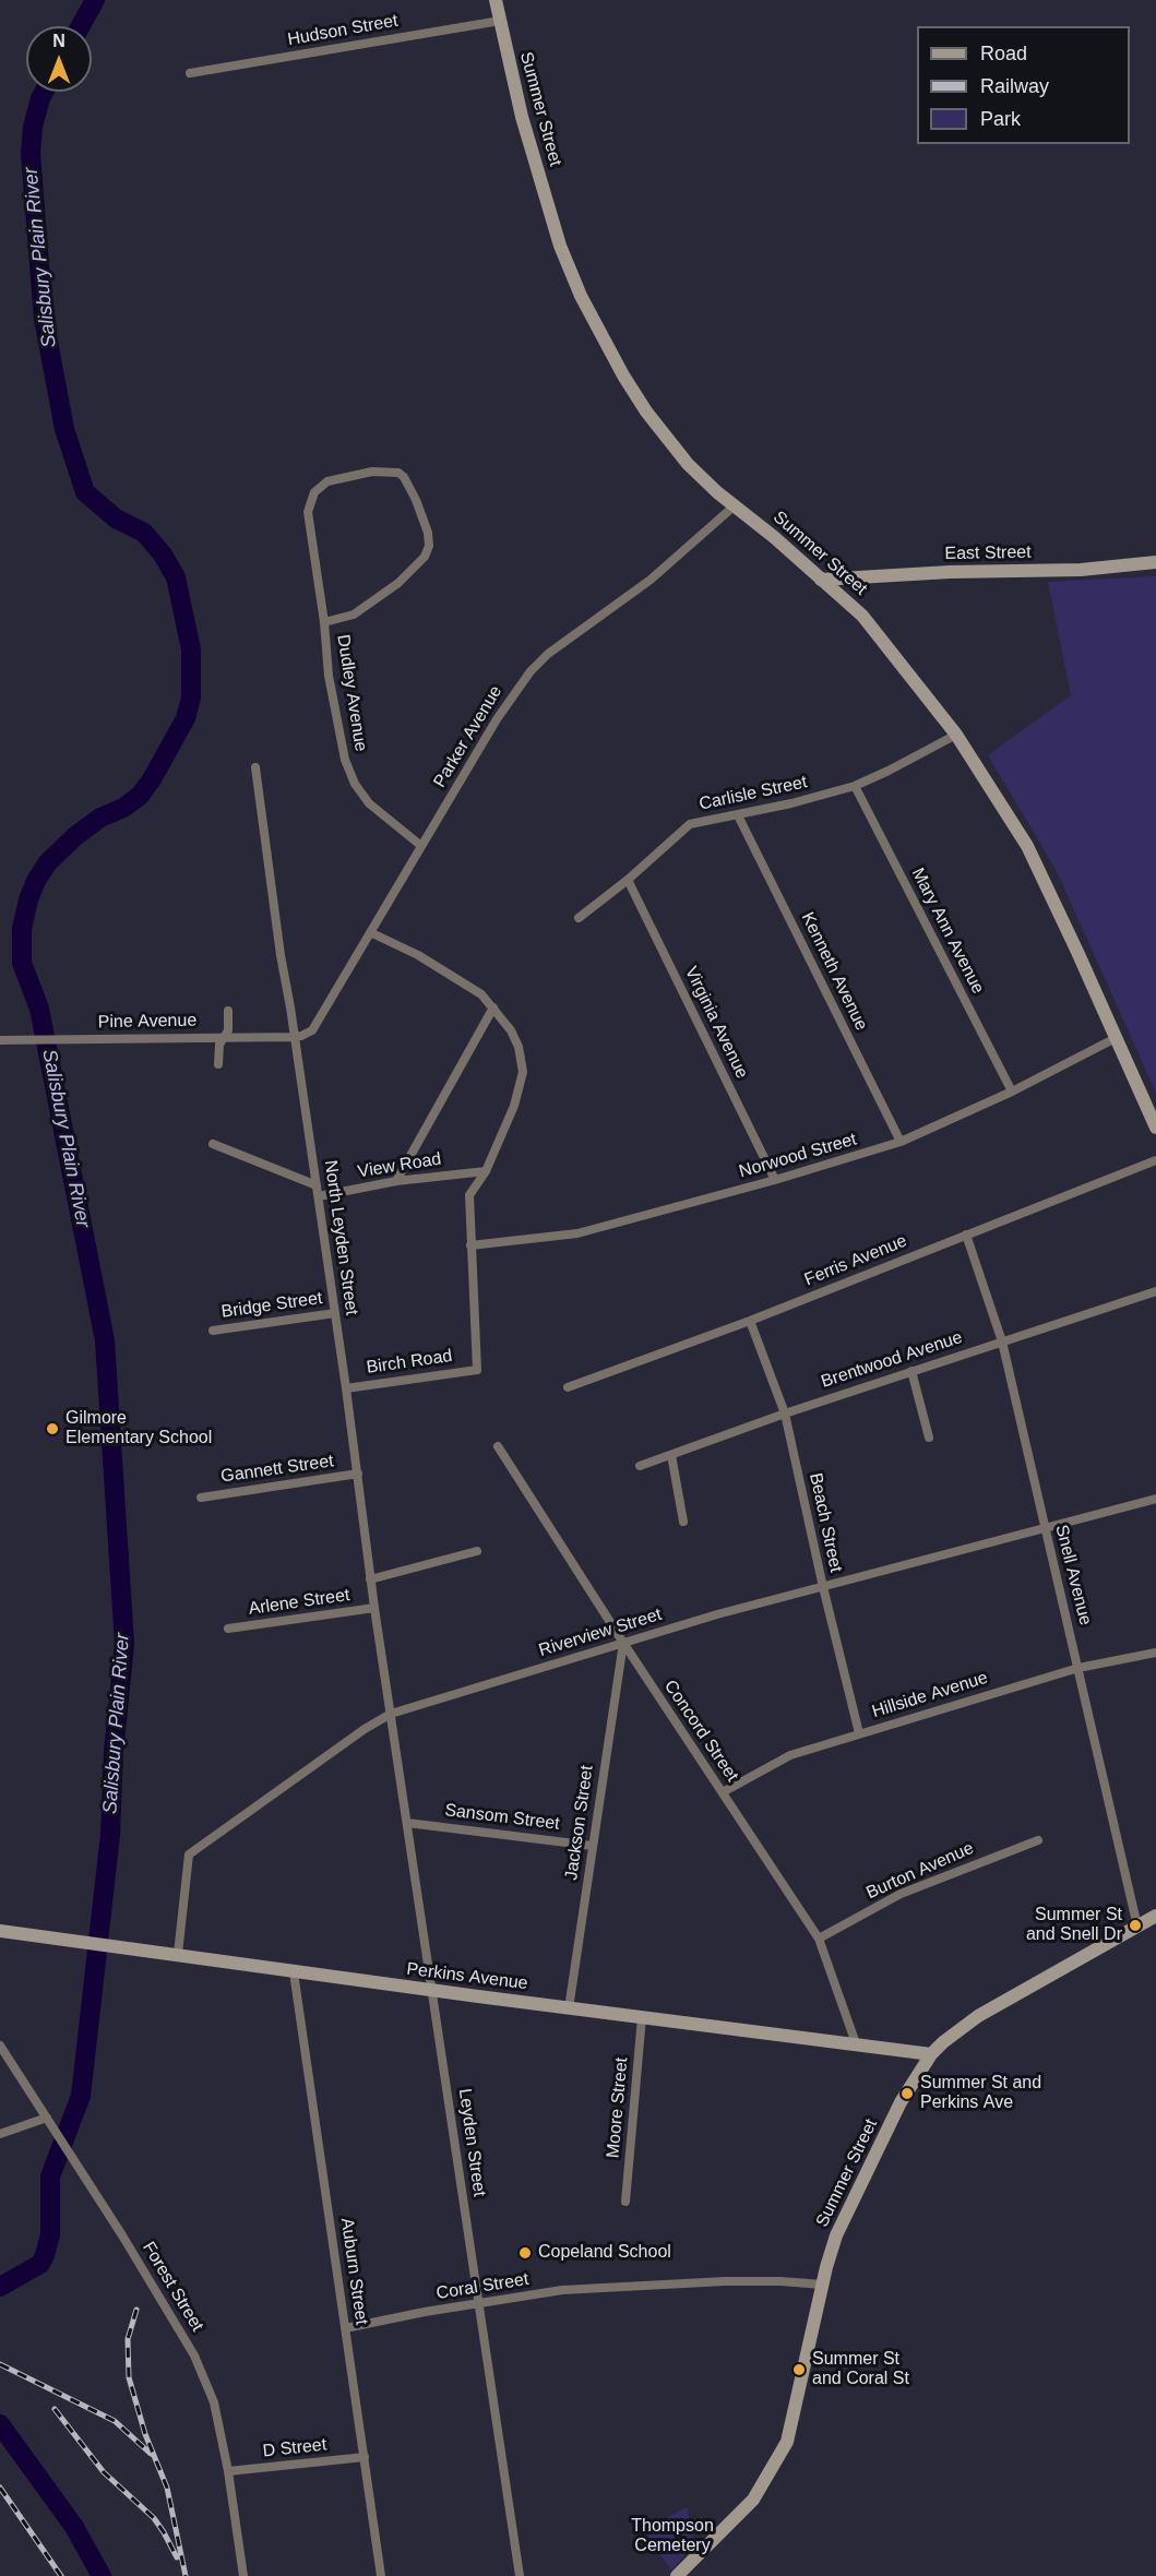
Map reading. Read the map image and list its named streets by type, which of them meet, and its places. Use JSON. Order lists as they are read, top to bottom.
{
  "streets": {
    "street": [
      "Hudson Street",
      "Summer Street",
      "East Street",
      "Dudley Avenue",
      "Parker Avenue",
      "Carlisle Street",
      "Mary Ann Avenue",
      "Kenneth Avenue",
      "Pine Avenue",
      "Virginia Avenue",
      "Norwood Street",
      "View Road",
      "North Leyden Street",
      "Ferris Avenue",
      "Bridge Street",
      "Brentwood Avenue",
      "Birch Road",
      "Gannett Street",
      "Beach Street",
      "Snell Avenue",
      "Arlene Street",
      "Riverview Street",
      "Hillside Avenue",
      "Concord Street",
      "Sansom Street",
      "Jackson Street",
      "Burton Avenue",
      "Perkins Avenue",
      "Moore Street",
      "Leyden Street",
      "Auburn Street",
      "Forest Street",
      "Coral Street",
      "D Street"
    ]
  },
  "crossings": [
    ["Hudson Street", "Summer Street"],
    ["Summer Street", "East Street"],
    ["Summer Street", "Parker Avenue"],
    ["Summer Street", "Carlisle Street"],
    ["Summer Street", "Norwood Street"],
    ["Summer Street", "Snell Avenue"],
    ["Summer Street", "Perkins Avenue"],
    ["Summer Street", "Coral Street"],
    ["Dudley Avenue", "Parker Avenue"],
    ["Parker Avenue", "Pine Avenue"],
    ["Parker Avenue", "North Leyden Street"],
    ["Carlisle Street", "Mary Ann Avenue"],
    ["Carlisle Street", "Kenneth Avenue"],
    ["Carlisle Street", "Virginia Avenue"],
    ["Mary Ann Avenue", "Norwood Street"],
    ["Kenneth Avenue", "Norwood Street"],
    ["Pine Avenue", "North Leyden Street"],
    ["Virginia Avenue", "Norwood Street"],
    ["Norwood Street", "Birch Road"],
    ["View Road", "North Leyden Street"],
    ["North Leyden Street", "Bridge Street"],
    ["North Leyden Street", "Birch Road"],
    ["North Leyden Street", "Gannett Street"],
    ["North Leyden Street", "Arlene Street"],
    ["North Leyden Street", "Riverview Street"],
    ["North Leyden Street", "Leyden Street"],
    ["Ferris Avenue", "Beach Street"],
    ["Ferris Avenue", "Snell Avenue"],
    ["Brentwood Avenue", "Beach Street"],
    ["Brentwood Avenue", "Snell Avenue"],
    ["Beach Street", "Riverview Street"],
    ["Beach Street", "Hillside Avenue"],
    ["Snell Avenue", "Riverview Street"],
    ["Snell Avenue", "Hillside Avenue"],
    ["Riverview Street", "Concord Street"],
    ["Riverview Street", "Jackson Street"],
    ["Riverview Street", "Perkins Avenue"],
    ["Riverview Street", "Leyden Street"],
    ["Hillside Avenue", "Concord Street"],
    ["Concord Street", "Jackson Street"],
    ["Concord Street", "Burton Avenue"],
    ["Concord Street", "Perkins Avenue"],
    ["Sansom Street", "Jackson Street"],
    ["Sansom Street", "Leyden Street"],
    ["Jackson Street", "Perkins Avenue"],
    ["Perkins Avenue", "Moore Street"],
    ["Perkins Avenue", "Leyden Street"],
    ["Perkins Avenue", "Auburn Street"],
    ["Leyden Street", "Coral Street"],
    ["Auburn Street", "Coral Street"],
    ["Auburn Street", "D Street"],
    ["Forest Street", "D Street"]
  ],
  "water": ["Salisbury Plain River"],
  "parks": ["Thompson Cemetery"],
  "places": [
    "Gilmore Elementary School",
    "Summer St and Snell Dr",
    "Summer St and Perkins Ave",
    "Copeland School",
    "Summer St and Coral St"
  ],
  "legend": ["Road", "Railway", "Park"],
  "north": "top"
}
